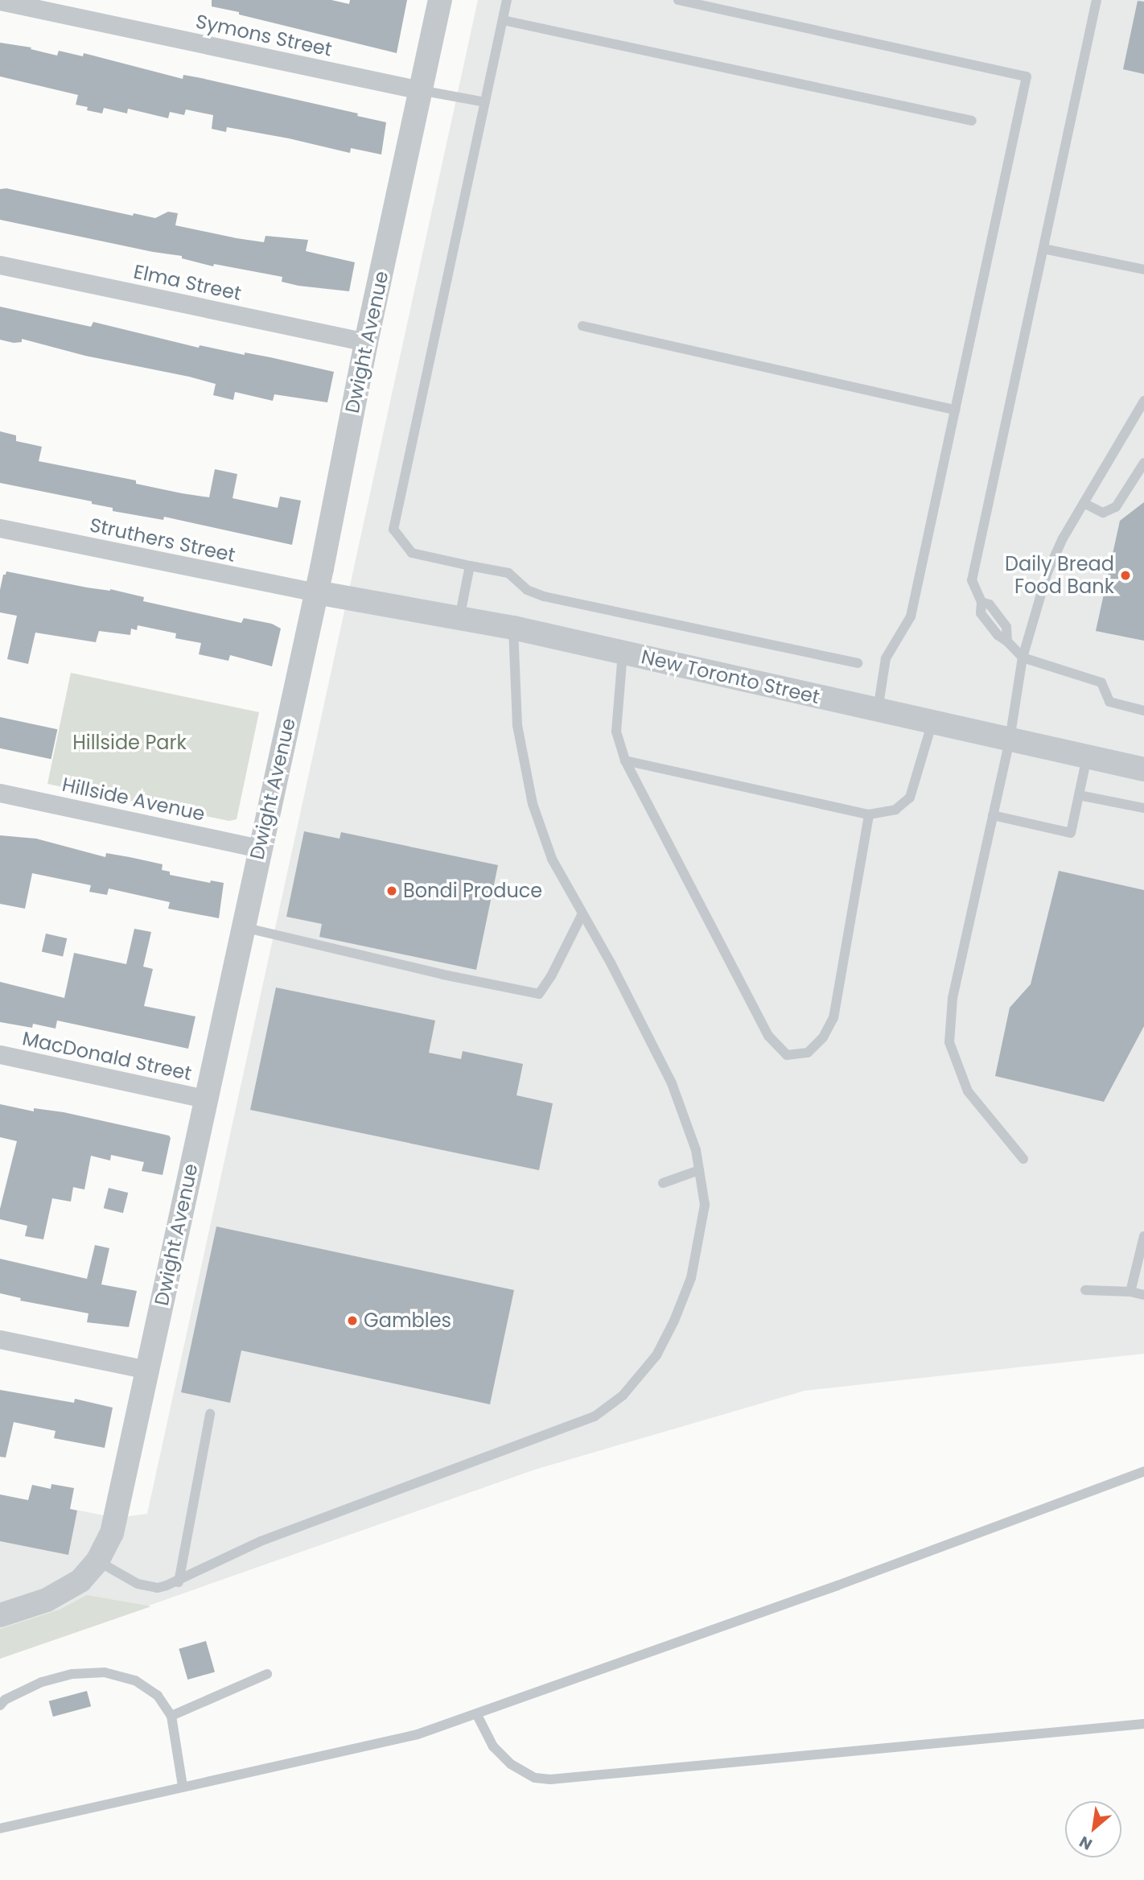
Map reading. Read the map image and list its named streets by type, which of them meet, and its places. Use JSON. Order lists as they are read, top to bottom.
{
  "streets": {
    "street": [
      "Symons Street",
      "Elma Street",
      "Dwight Avenue",
      "Struthers Street",
      "New Toronto Street",
      "Hillside Avenue",
      "MacDonald Street"
    ]
  },
  "crossings": [
    ["Symons Street", "Dwight Avenue"],
    ["Elma Street", "Dwight Avenue"],
    ["Dwight Avenue", "Struthers Street"],
    ["Dwight Avenue", "New Toronto Street"],
    ["Dwight Avenue", "Hillside Avenue"],
    ["Dwight Avenue", "MacDonald Street"],
    ["Struthers Street", "New Toronto Street"]
  ],
  "parks": ["Hillside Park"],
  "places": ["Daily Bread Food Bank", "Bondi Produce", "Gambles"],
  "north": "bottom left"
}
